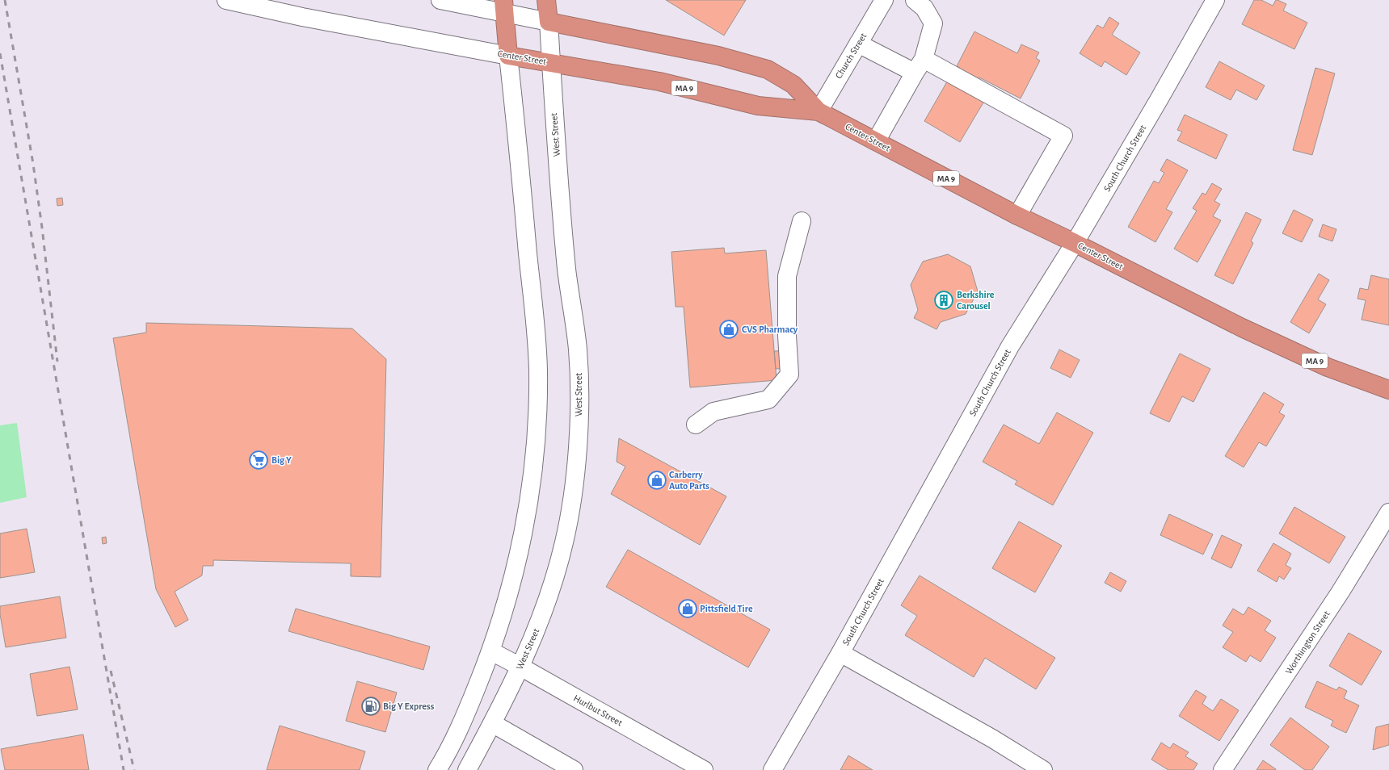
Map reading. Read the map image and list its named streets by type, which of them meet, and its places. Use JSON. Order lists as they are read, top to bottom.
{
  "streets": {
    "highway": ["Center Street", "MA 9", "West Street"],
    "street": [
      "Church Street",
      "South Church Street",
      "Worthington Street",
      "Hurlbut Street"
    ]
  },
  "crossings": [
    ["Church Street", "Center Street"],
    ["Center Street", "West Street"],
    ["Center Street", "South Church Street"],
    ["West Street", "Hurlbut Street"]
  ],
  "places": {
    "building": ["Berkshire Carousel"],
    "shop": ["CVS Pharmacy", "Carberry Auto Parts", "Pittsfield Tire"],
    "supermarket": ["Big Y"],
    "fuel station": ["Big Y Express"]
  }
}
